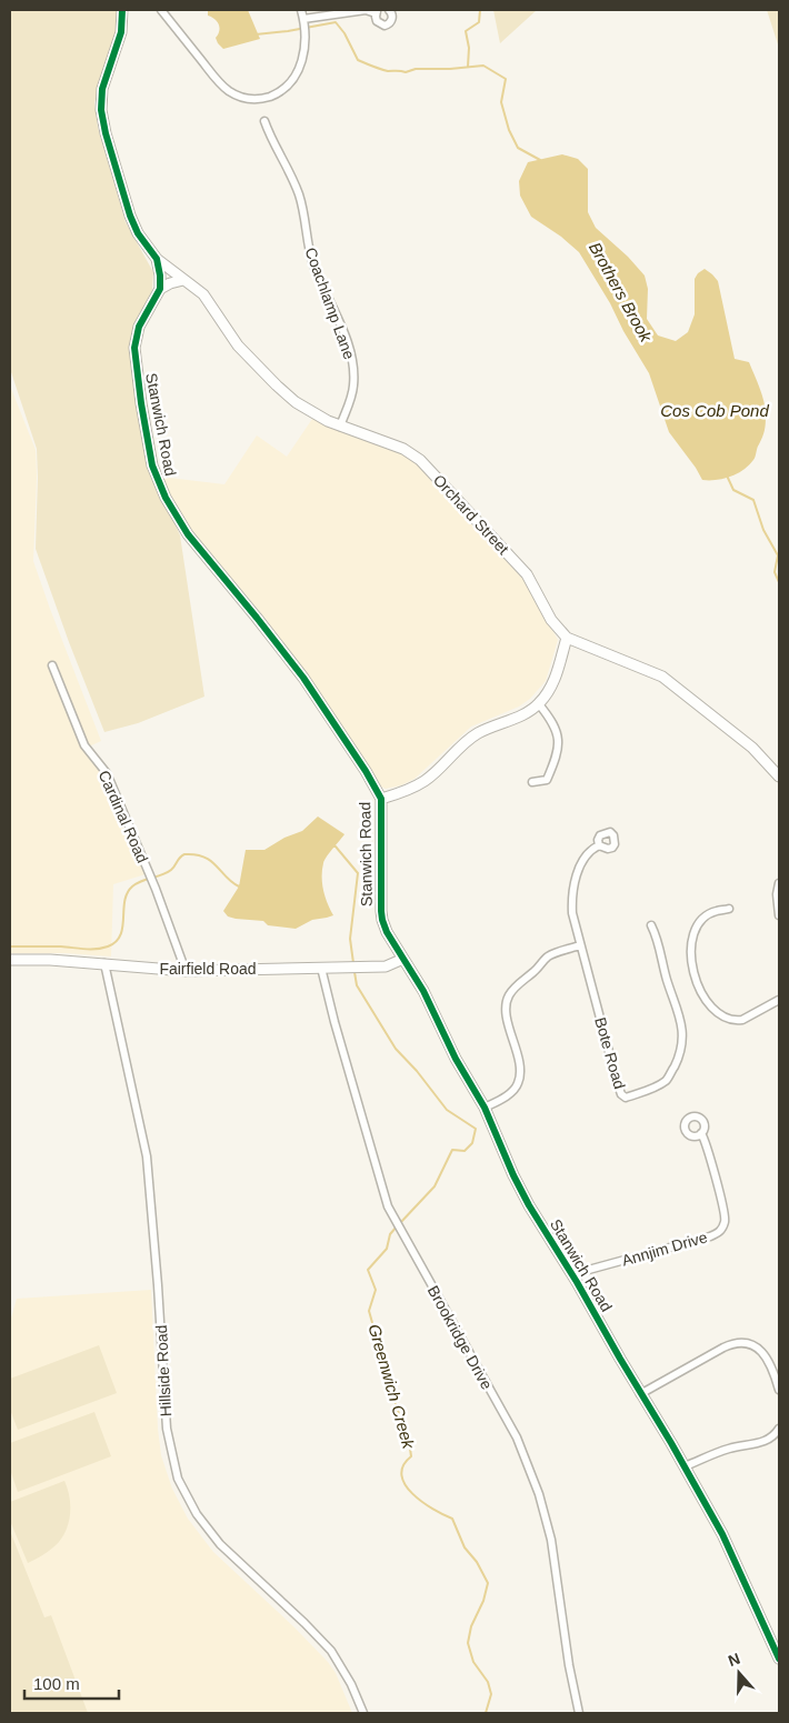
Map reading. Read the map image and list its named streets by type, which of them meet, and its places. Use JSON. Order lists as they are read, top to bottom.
{
  "streets": {
    "street": [
      "Coachlamp Lane",
      "Stanwich Road",
      "Orchard Street",
      "Cardinal Road",
      "Fairfield Road",
      "Bote Road",
      "Annjim Drive",
      "Brookridge Drive",
      "Hillside Road"
    ]
  },
  "crossings": [
    ["Coachlamp Lane", "Orchard Street"],
    ["Stanwich Road", "Fairfield Road"],
    ["Stanwich Road", "Annjim Drive"],
    ["Cardinal Road", "Fairfield Road"],
    ["Fairfield Road", "Brookridge Drive"],
    ["Fairfield Road", "Hillside Road"]
  ],
  "water": ["Brothers Brook", "Cos Cob Pond", "Greenwich Creek"],
  "scale_bar": "100 m",
  "north": "top"
}
